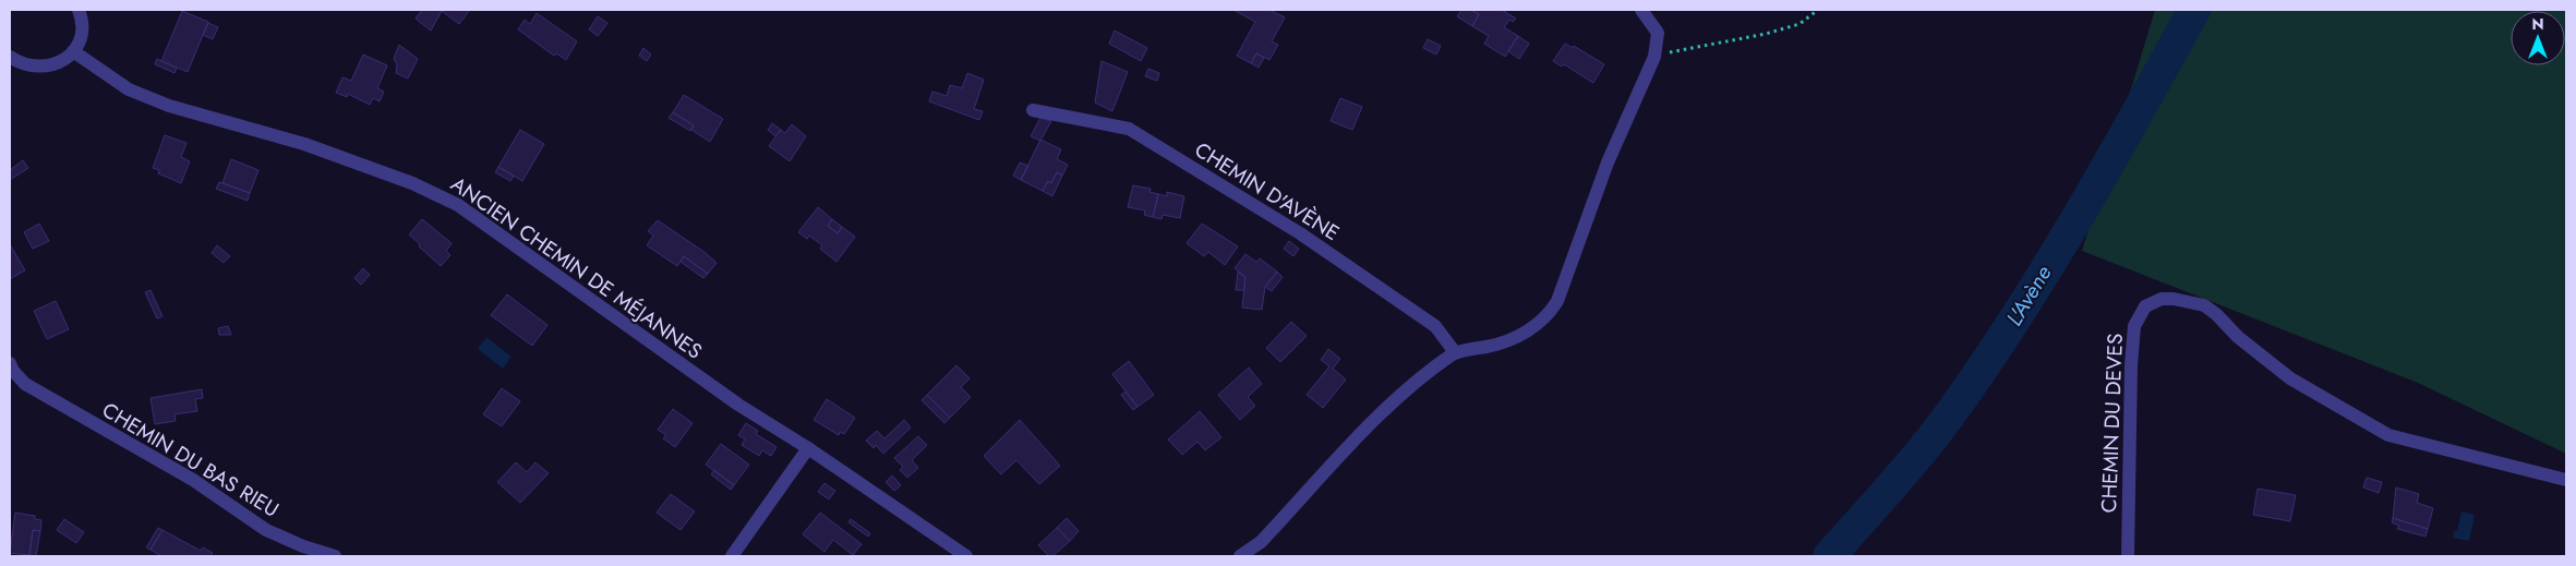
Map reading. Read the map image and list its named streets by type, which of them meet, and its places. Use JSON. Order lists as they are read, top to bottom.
{
  "streets": {
    "street": [
      "CHEMIN D'AVÈNE",
      "ANCIEN CHEMIN DE MÉJANNES",
      "CHEMIN DU DEVES",
      "CHEMIN DU BAS RIEU"
    ]
  },
  "water": ["L'Avène"],
  "north": "top"
}
